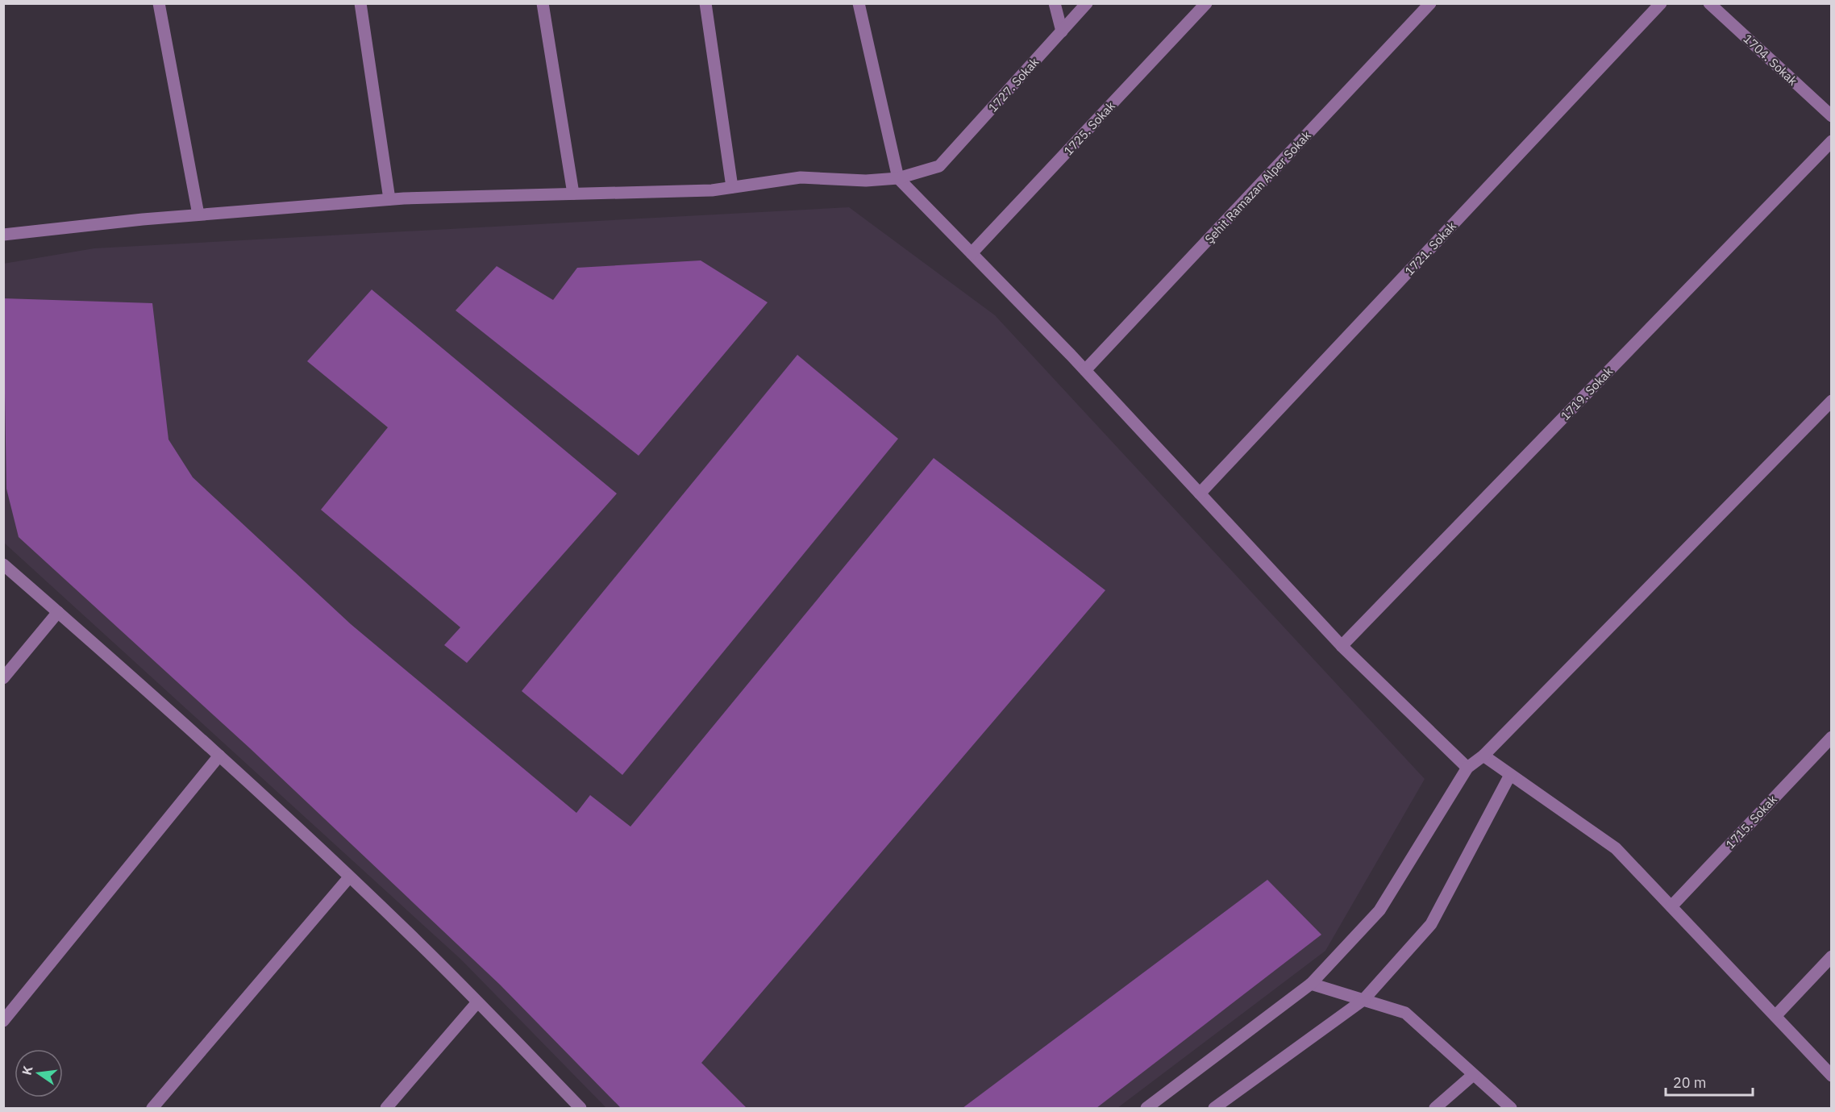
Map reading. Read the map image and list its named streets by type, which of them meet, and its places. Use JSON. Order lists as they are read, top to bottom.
{
  "streets": {
    "street": [
      "1704. Sokak",
      "1727. Sokak",
      "1725. Sokak",
      "Şehit Ramazan Alper Sokak",
      "1721. Sokak",
      "1719. Sokak",
      "1715. Sokak"
    ]
  },
  "scale_bar": "20 m",
  "north": "left"
}
